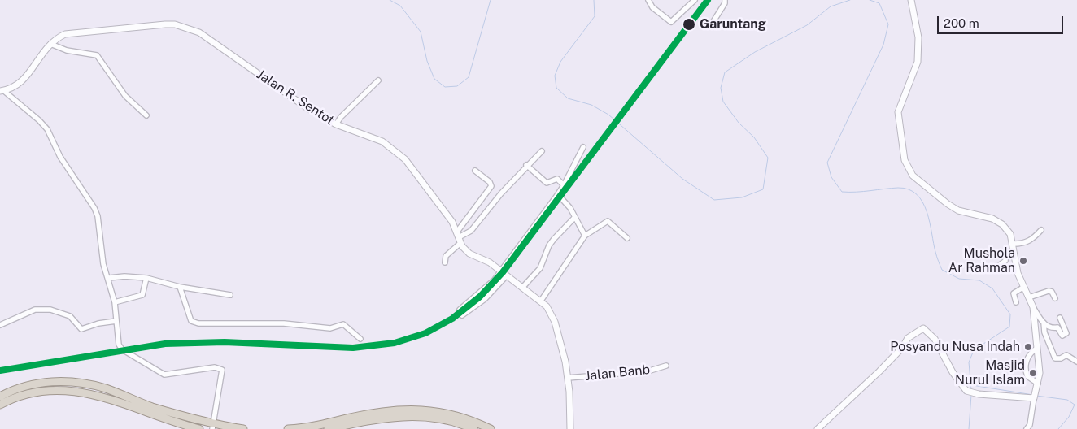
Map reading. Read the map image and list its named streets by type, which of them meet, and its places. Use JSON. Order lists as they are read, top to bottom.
{
  "streets": {
    "street": ["Jalan R. Sentot", "Jalan Banb"]
  },
  "places": [
    "Garuntang",
    "Mushola Ar Rahman",
    "Posyandu Nusa Indah",
    "Masjid Nurul Islam"
  ],
  "scale_bar": "200 m"
}
